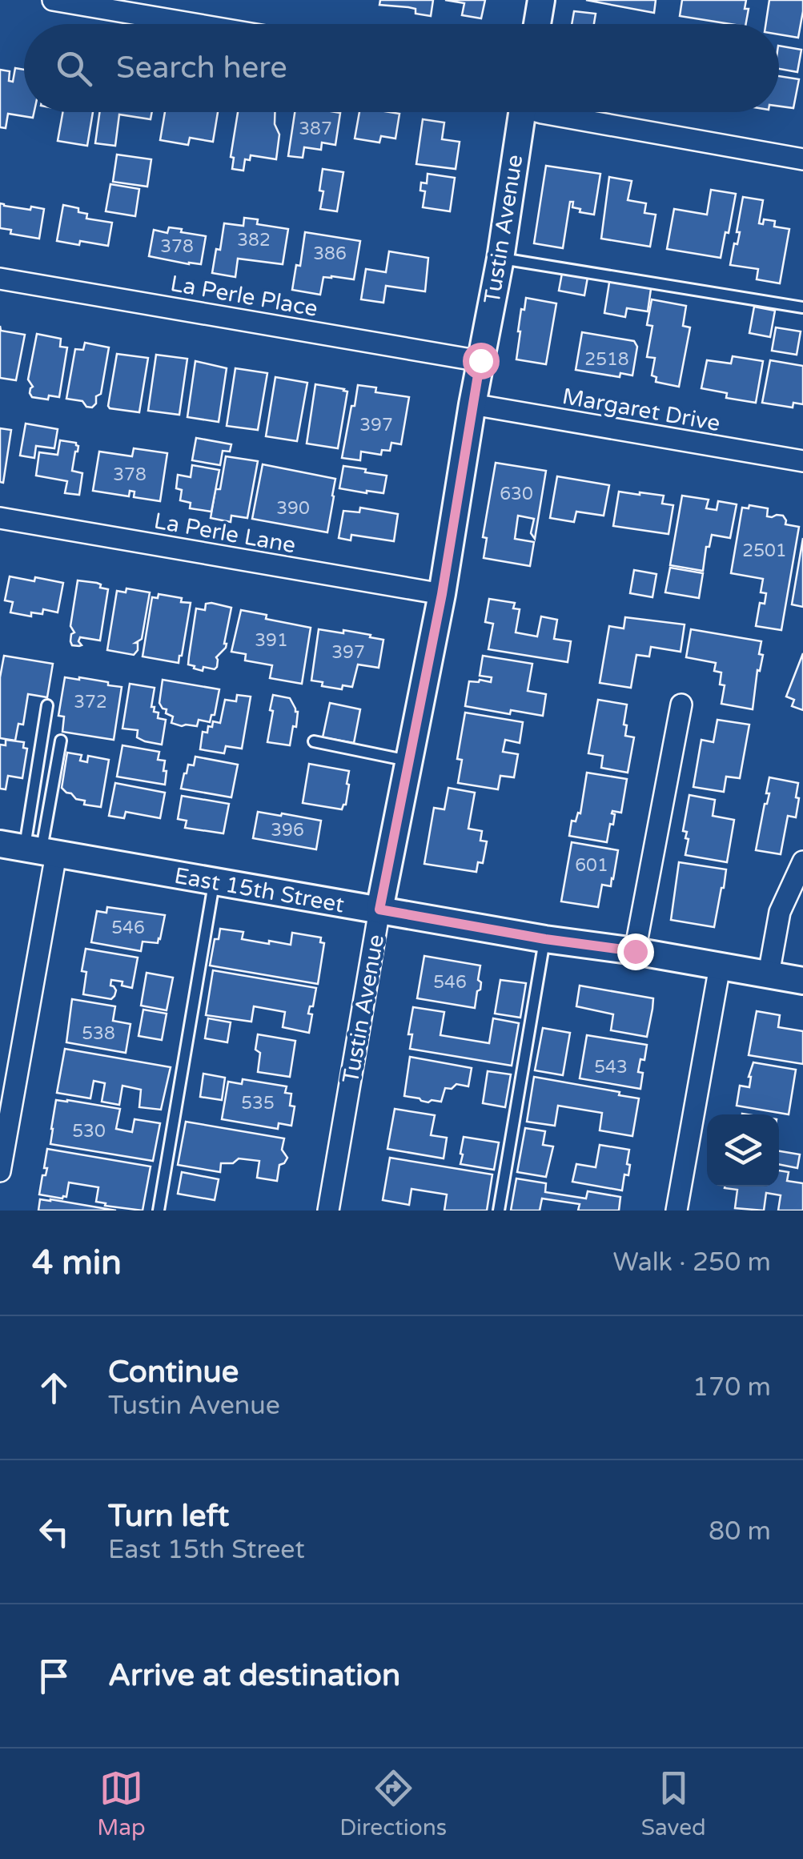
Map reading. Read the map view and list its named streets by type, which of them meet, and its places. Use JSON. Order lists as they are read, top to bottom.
{
  "streets": {
    "street": [
      "Tustin Avenue",
      "La Perle Place",
      "Margaret Drive",
      "La Perle Lane",
      "East 15th Street"
    ]
  },
  "crossings": [
    ["Tustin Avenue", "La Perle Place"],
    ["Tustin Avenue", "Margaret Drive"],
    ["Tustin Avenue", "La Perle Lane"],
    ["Tustin Avenue", "East 15th Street"]
  ],
  "house_numbers": [
    "387",
    "382",
    "378",
    "386",
    "2518",
    "397",
    "378",
    "630",
    "390",
    "2501",
    "391",
    "397",
    "372",
    "396",
    "601",
    "546",
    "546",
    "538",
    "543",
    "535",
    "530"
  ],
  "page": {
    "search": "Search here",
    "heading": ["4 min", "Walk · 250 m"],
    "list": [
      ["Continue", "Tustin Avenue", "170 m"],
      ["Turn left", "East 15th Street", "80 m"],
      "Arrive at destination"
    ],
    "nav": ["Map", "Directions", "Saved"]
  }
}
